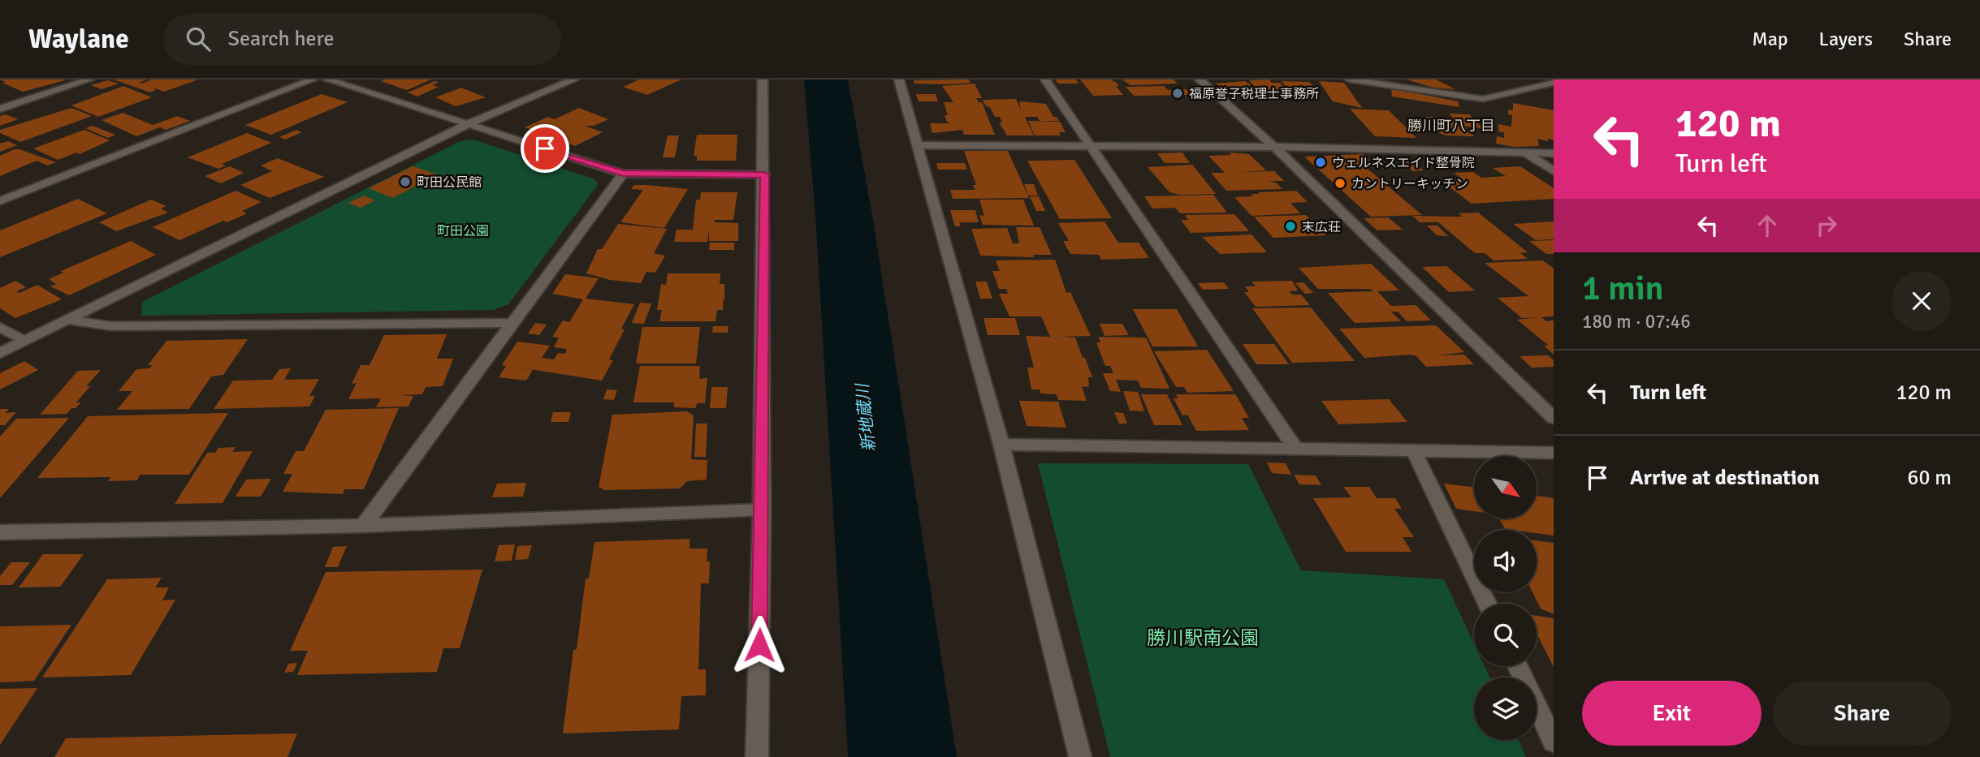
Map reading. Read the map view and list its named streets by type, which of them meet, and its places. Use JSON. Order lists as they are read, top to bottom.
{
  "districts": ["勝川町八丁目"],
  "water": ["新地蔵川"],
  "parks": ["町田公園", "勝川駅南公園"],
  "places": [
    "福原誉子税理士事務所",
    "ウェルネスエイド整骨院",
    "町田公民館",
    "カントリーキッチン",
    "末広荘"
  ],
  "north": "bottom right",
  "page": {
    "header": "Waylane",
    "search": "Search here",
    "nav": ["Map", "Layers", "Share"],
    "turn": ["120 m", "Turn left"],
    "heading": ["1 min", "180 m · 07:46"],
    "list": [
      {
        "name": "Turn left",
        "value": "120 m"
      },
      {
        "name": "Arrive at destination",
        "value": "60 m"
      }
    ],
    "buttons": ["Exit", "Share"]
  }
}
